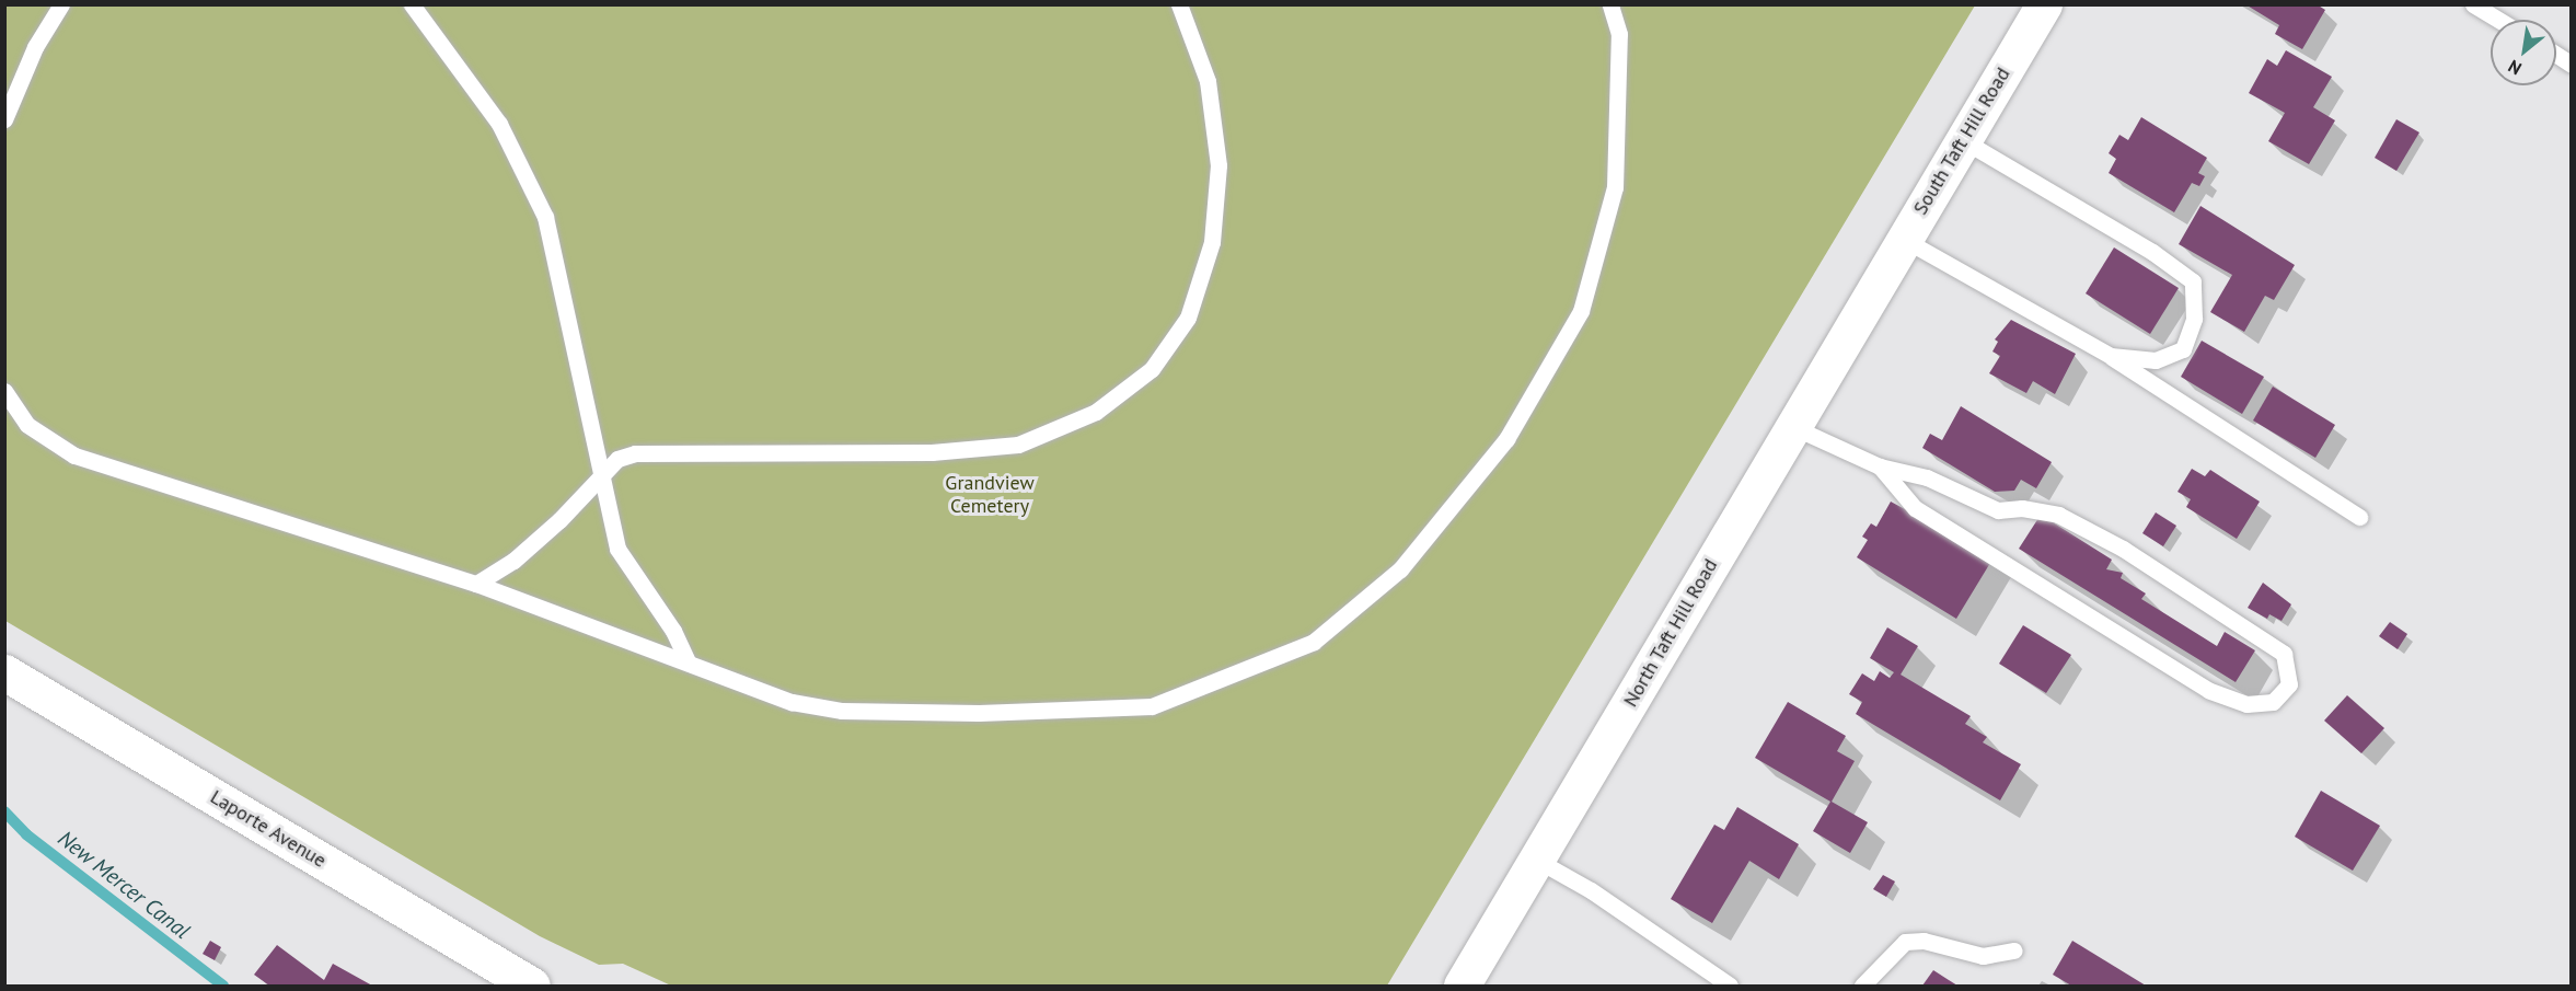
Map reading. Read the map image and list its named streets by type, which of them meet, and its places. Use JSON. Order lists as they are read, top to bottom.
{
  "streets": {
    "main road": ["South Taft Hill Road", "North Taft Hill Road", "Laporte Avenue"]
  },
  "crossings": [
    ["South Taft Hill Road", "North Taft Hill Road"]
  ],
  "water": ["New Mercer Canal"],
  "parks": ["Grandview Cemetery"],
  "north": "bottom left"
}
